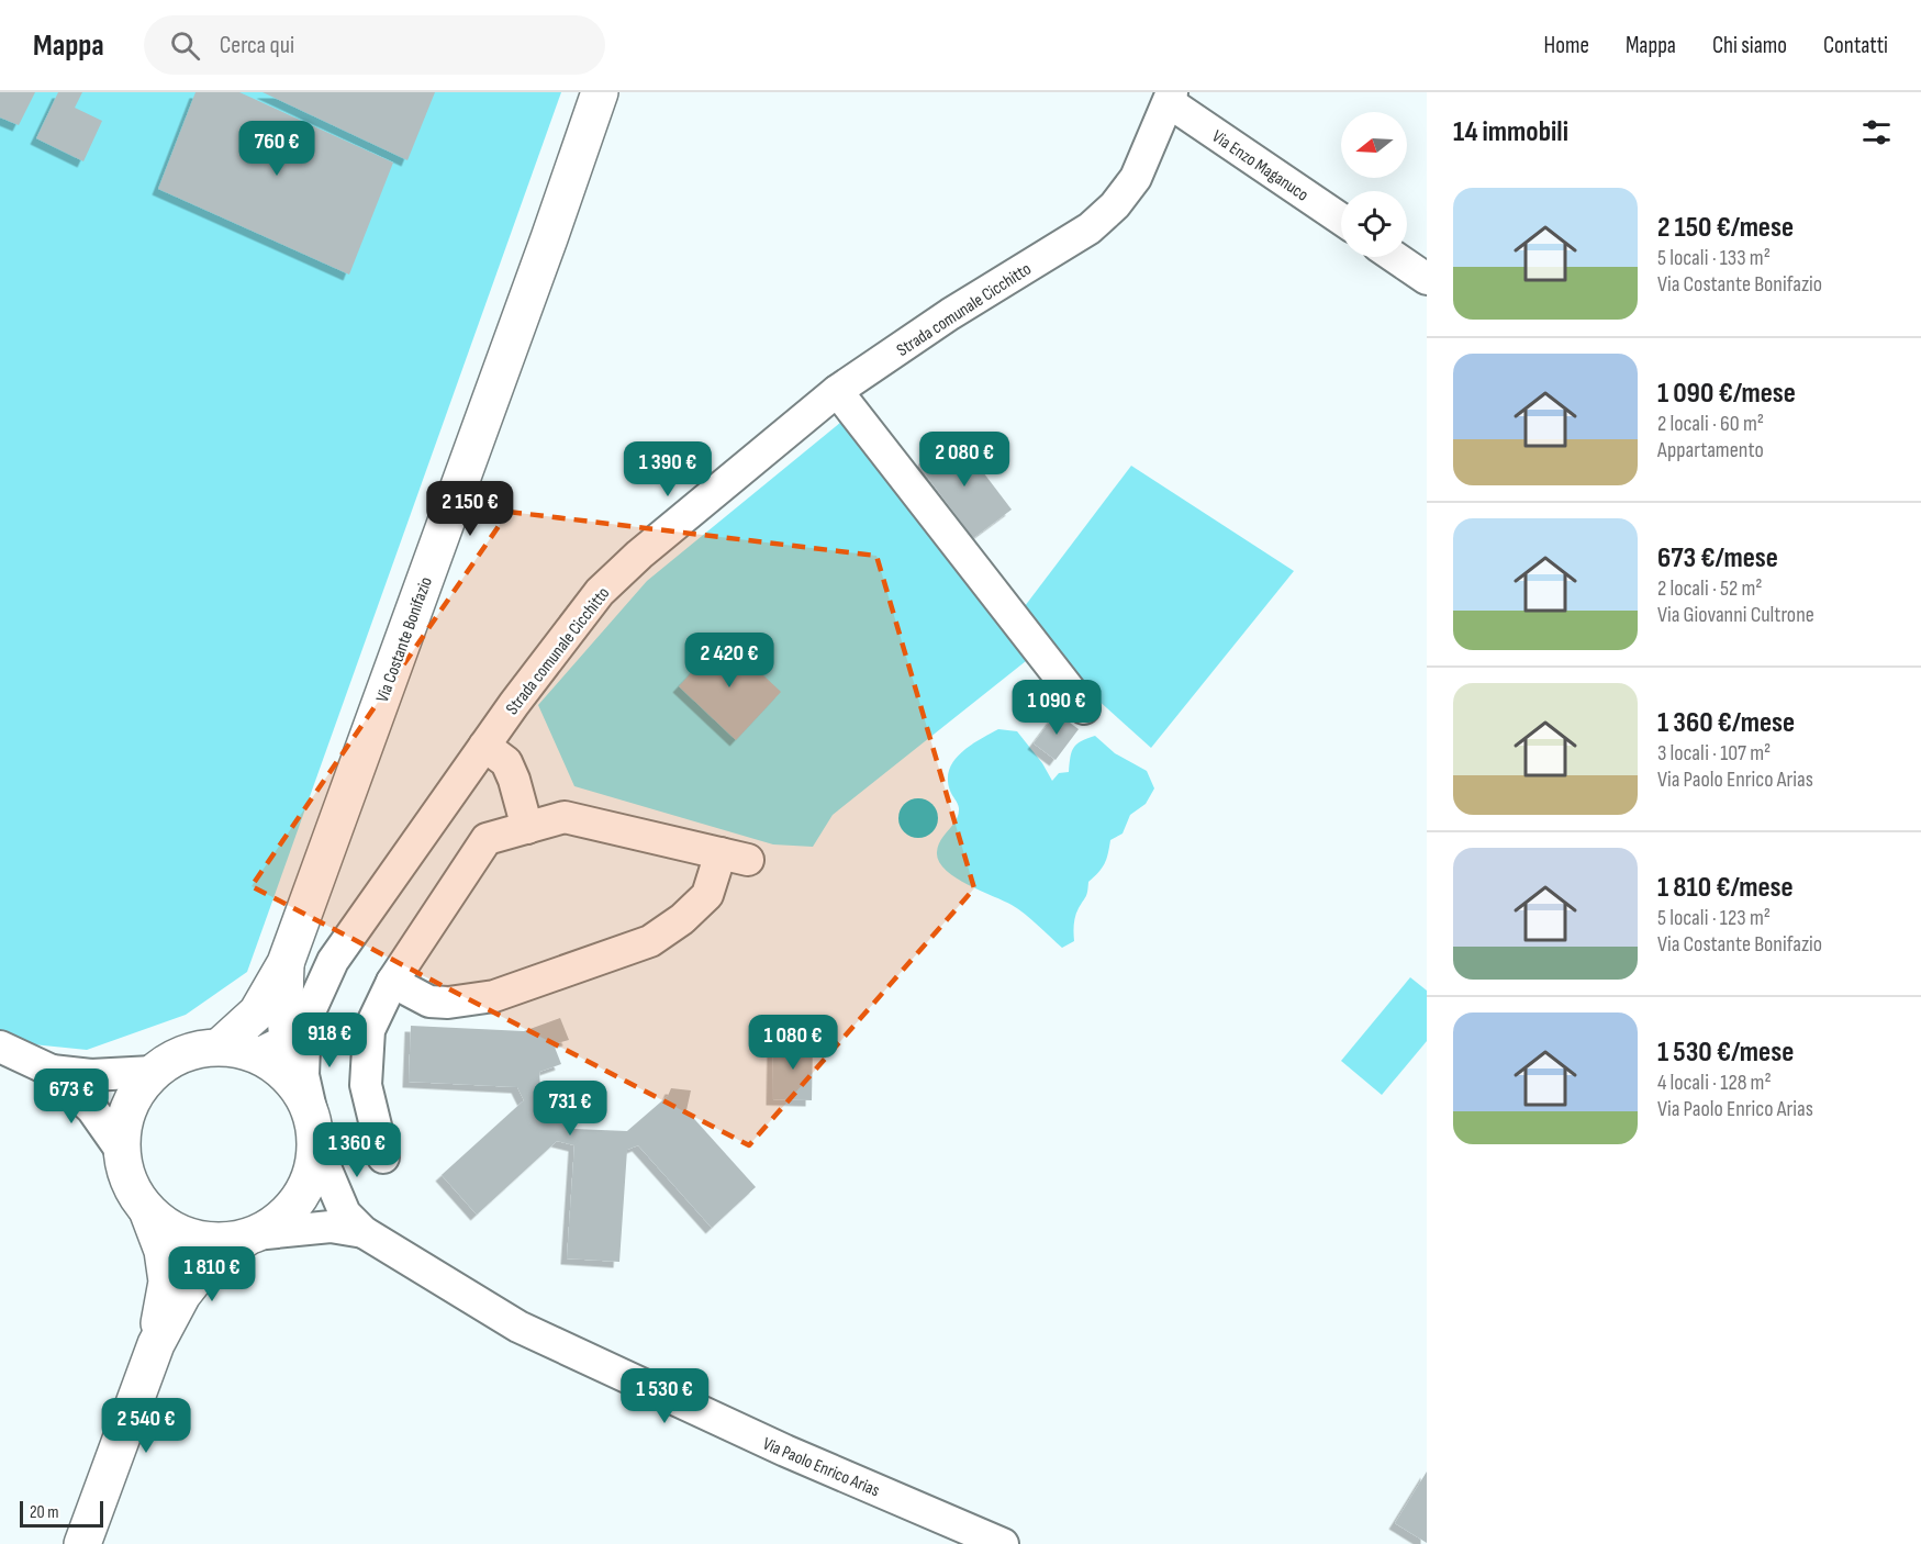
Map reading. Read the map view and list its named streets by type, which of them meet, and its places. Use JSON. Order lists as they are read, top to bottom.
{
  "streets": {
    "main road": ["Via Costante Bonifazio"],
    "street": ["Via Enzo Maganuco", "Strada comunale Cicchitto", "Via Paolo Enrico Arias"]
  },
  "crossings": [
    ["Via Enzo Maganuco", "Strada comunale Cicchitto"]
  ],
  "scale_bar": "20 m",
  "north": "left",
  "page": {
    "header": "Mappa",
    "search": "Cerca qui",
    "nav": [
      "Home",
      "Mappa",
      "Chi siamo",
      "Contatti"
    ],
    "heading": "14 immobili",
    "price": [
      "760 €",
      "2 080 €",
      "1 390 €",
      "2 150 €",
      "2 420 €",
      "1 090 €",
      "918 €",
      "1 080 €",
      "673 €",
      "731 €",
      "1 360 €",
      "1 810 €",
      "1 530 €",
      "2 540 €"
    ],
    "list": [
      {
        "name": "2 150 €/mese",
        "note": "5 locali · 133 m² · Via Costante Bonifazio"
      },
      {
        "name": "1 090 €/mese",
        "note": "2 locali · 60 m² · Appartamento"
      },
      {
        "name": "673 €/mese",
        "note": "2 locali · 52 m² · Via Giovanni Cultrone"
      },
      {
        "name": "1 360 €/mese",
        "note": "3 locali · 107 m² · Via Paolo Enrico Arias"
      },
      {
        "name": "1 810 €/mese",
        "note": "5 locali · 123 m² · Via Costante Bonifazio"
      },
      {
        "name": "1 530 €/mese",
        "note": "4 locali · 128 m² · Via Paolo Enrico Arias"
      }
    ],
    "scale": "20 m"
  }
}
